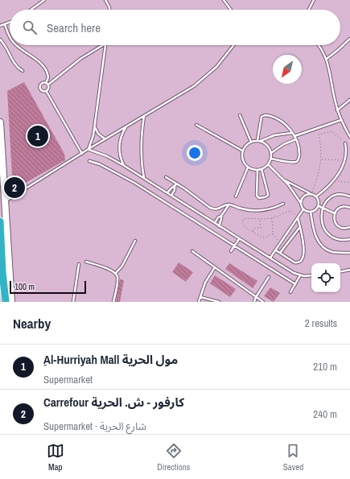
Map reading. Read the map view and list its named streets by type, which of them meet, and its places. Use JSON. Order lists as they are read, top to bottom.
{
  "scale_bar": "100 m",
  "north": "bottom left",
  "page": {
    "search": "Search here",
    "pins": ["1", "2"],
    "scale": "100 m",
    "heading": ["Nearby", "2 results"],
    "list": [
      {
        "mark": "1",
        "name": "ِAl-Hurriyah Mall مول الحرية",
        "note": "Supermarket",
        "value": "210 m"
      },
      {
        "mark": "2",
        "name": "Carrefour كارفور - ش. الحرية",
        "note": "Supermarket · شارع الحرية",
        "value": "240 m"
      }
    ],
    "nav": ["Map", "Directions", "Saved"]
  }
}
